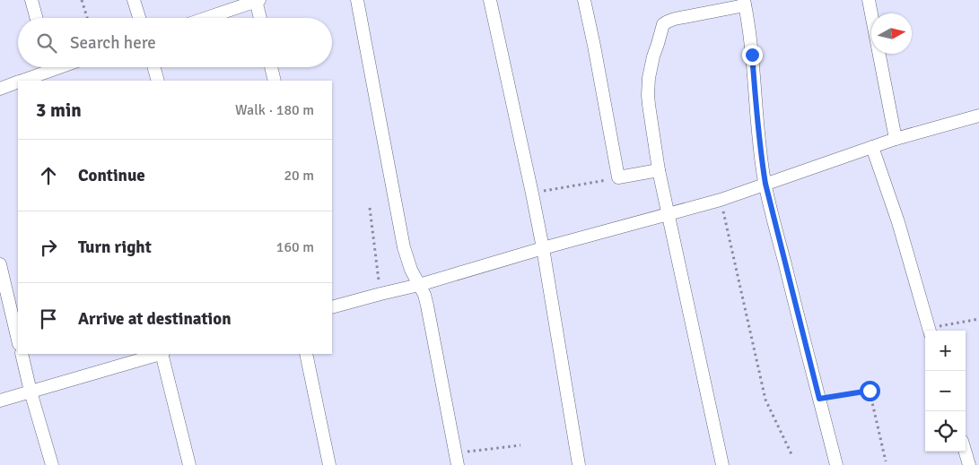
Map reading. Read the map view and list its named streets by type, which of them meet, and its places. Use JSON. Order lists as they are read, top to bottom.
{
  "north": "right",
  "page": {
    "search": "Search here",
    "heading": ["3 min", "Walk · 180 m"],
    "list": [
      ["Continue", "20 m"],
      ["Turn right", "160 m"],
      "Arrive at destination"
    ],
    "map_buttons": ["+", "−"]
  }
}
